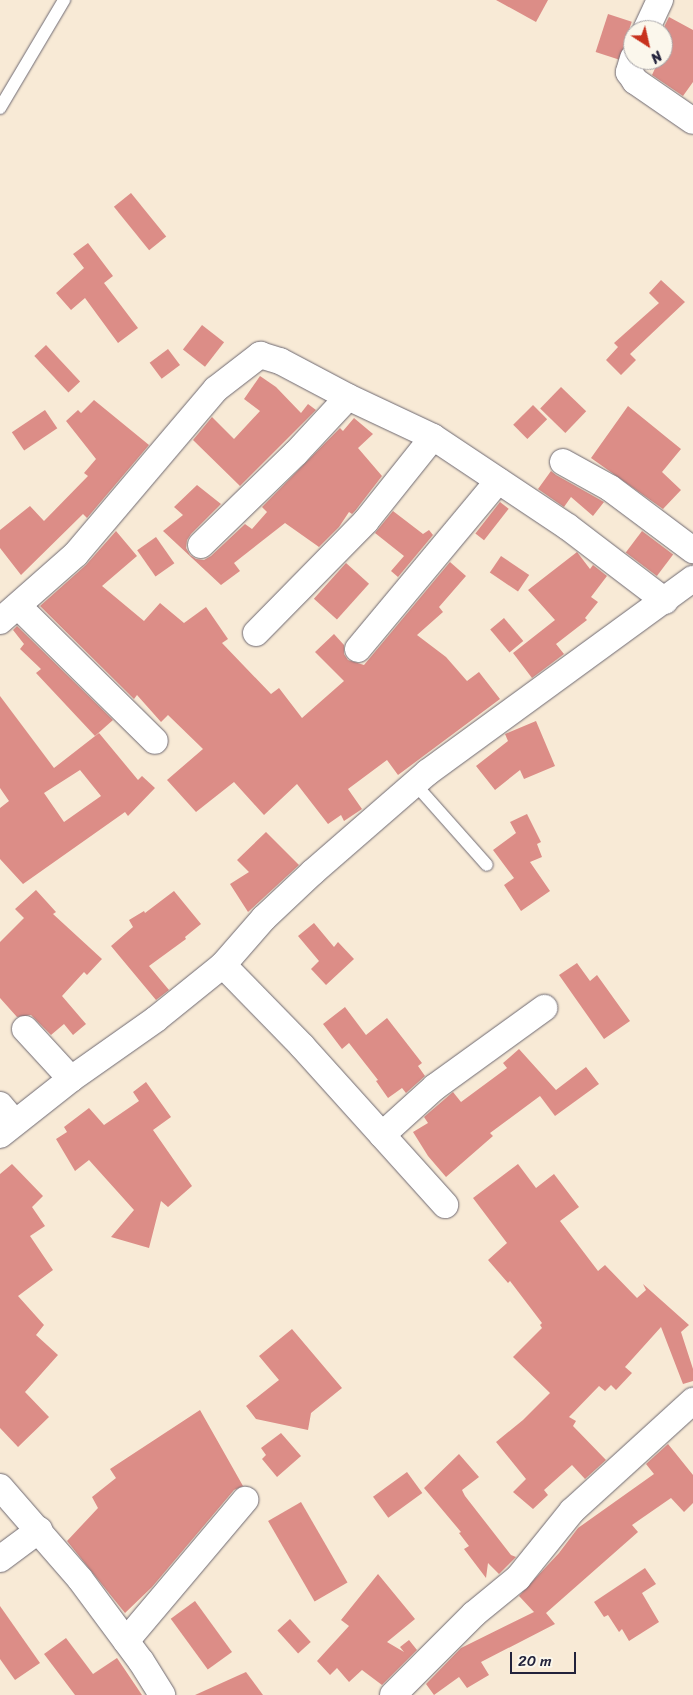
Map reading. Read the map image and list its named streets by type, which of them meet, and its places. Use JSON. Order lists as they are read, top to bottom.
{
  "scale_bar": "20 m",
  "north": "bottom right"
}
